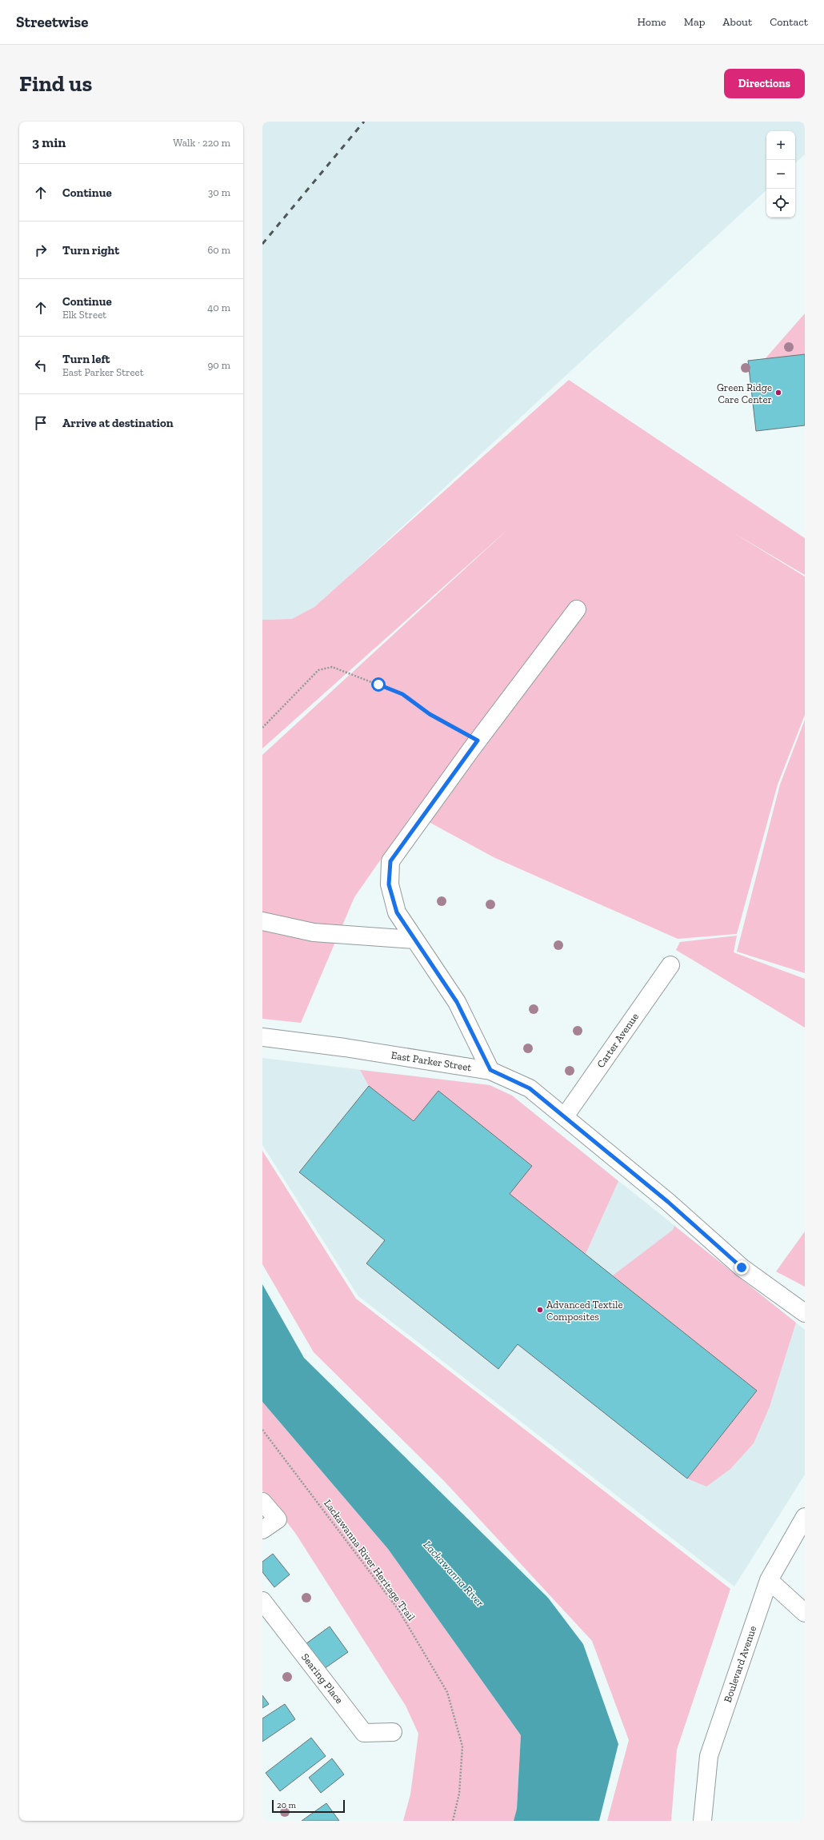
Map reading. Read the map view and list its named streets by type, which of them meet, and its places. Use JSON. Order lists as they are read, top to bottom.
{
  "streets": {
    "street": [
      "Carter Avenue",
      "East Parker Street",
      "Boulevard Avenue",
      "Searing Place"
    ],
    "path": ["Lackawanna River Heritage Trail"]
  },
  "crossings": [
    ["Carter Avenue", "East Parker Street"]
  ],
  "water": ["Lackawanna River"],
  "places": ["Green Ridge Care Center", "Advanced Textile Composites"],
  "scale_bar": "20 m",
  "page": {
    "header": "Streetwise",
    "nav": [
      "Home",
      "Map",
      "About",
      "Contact"
    ],
    "buttons": "Directions",
    "title": "Find us",
    "heading": ["3 min", "Walk · 220 m"],
    "map_buttons": ["+", "−"],
    "list": [
      ["Continue", "30 m"],
      ["Turn right", "60 m"],
      ["Continue", "Elk Street", "40 m"],
      ["Turn left", "East Parker Street", "90 m"],
      "Arrive at destination"
    ],
    "scale": "20 m"
  }
}
